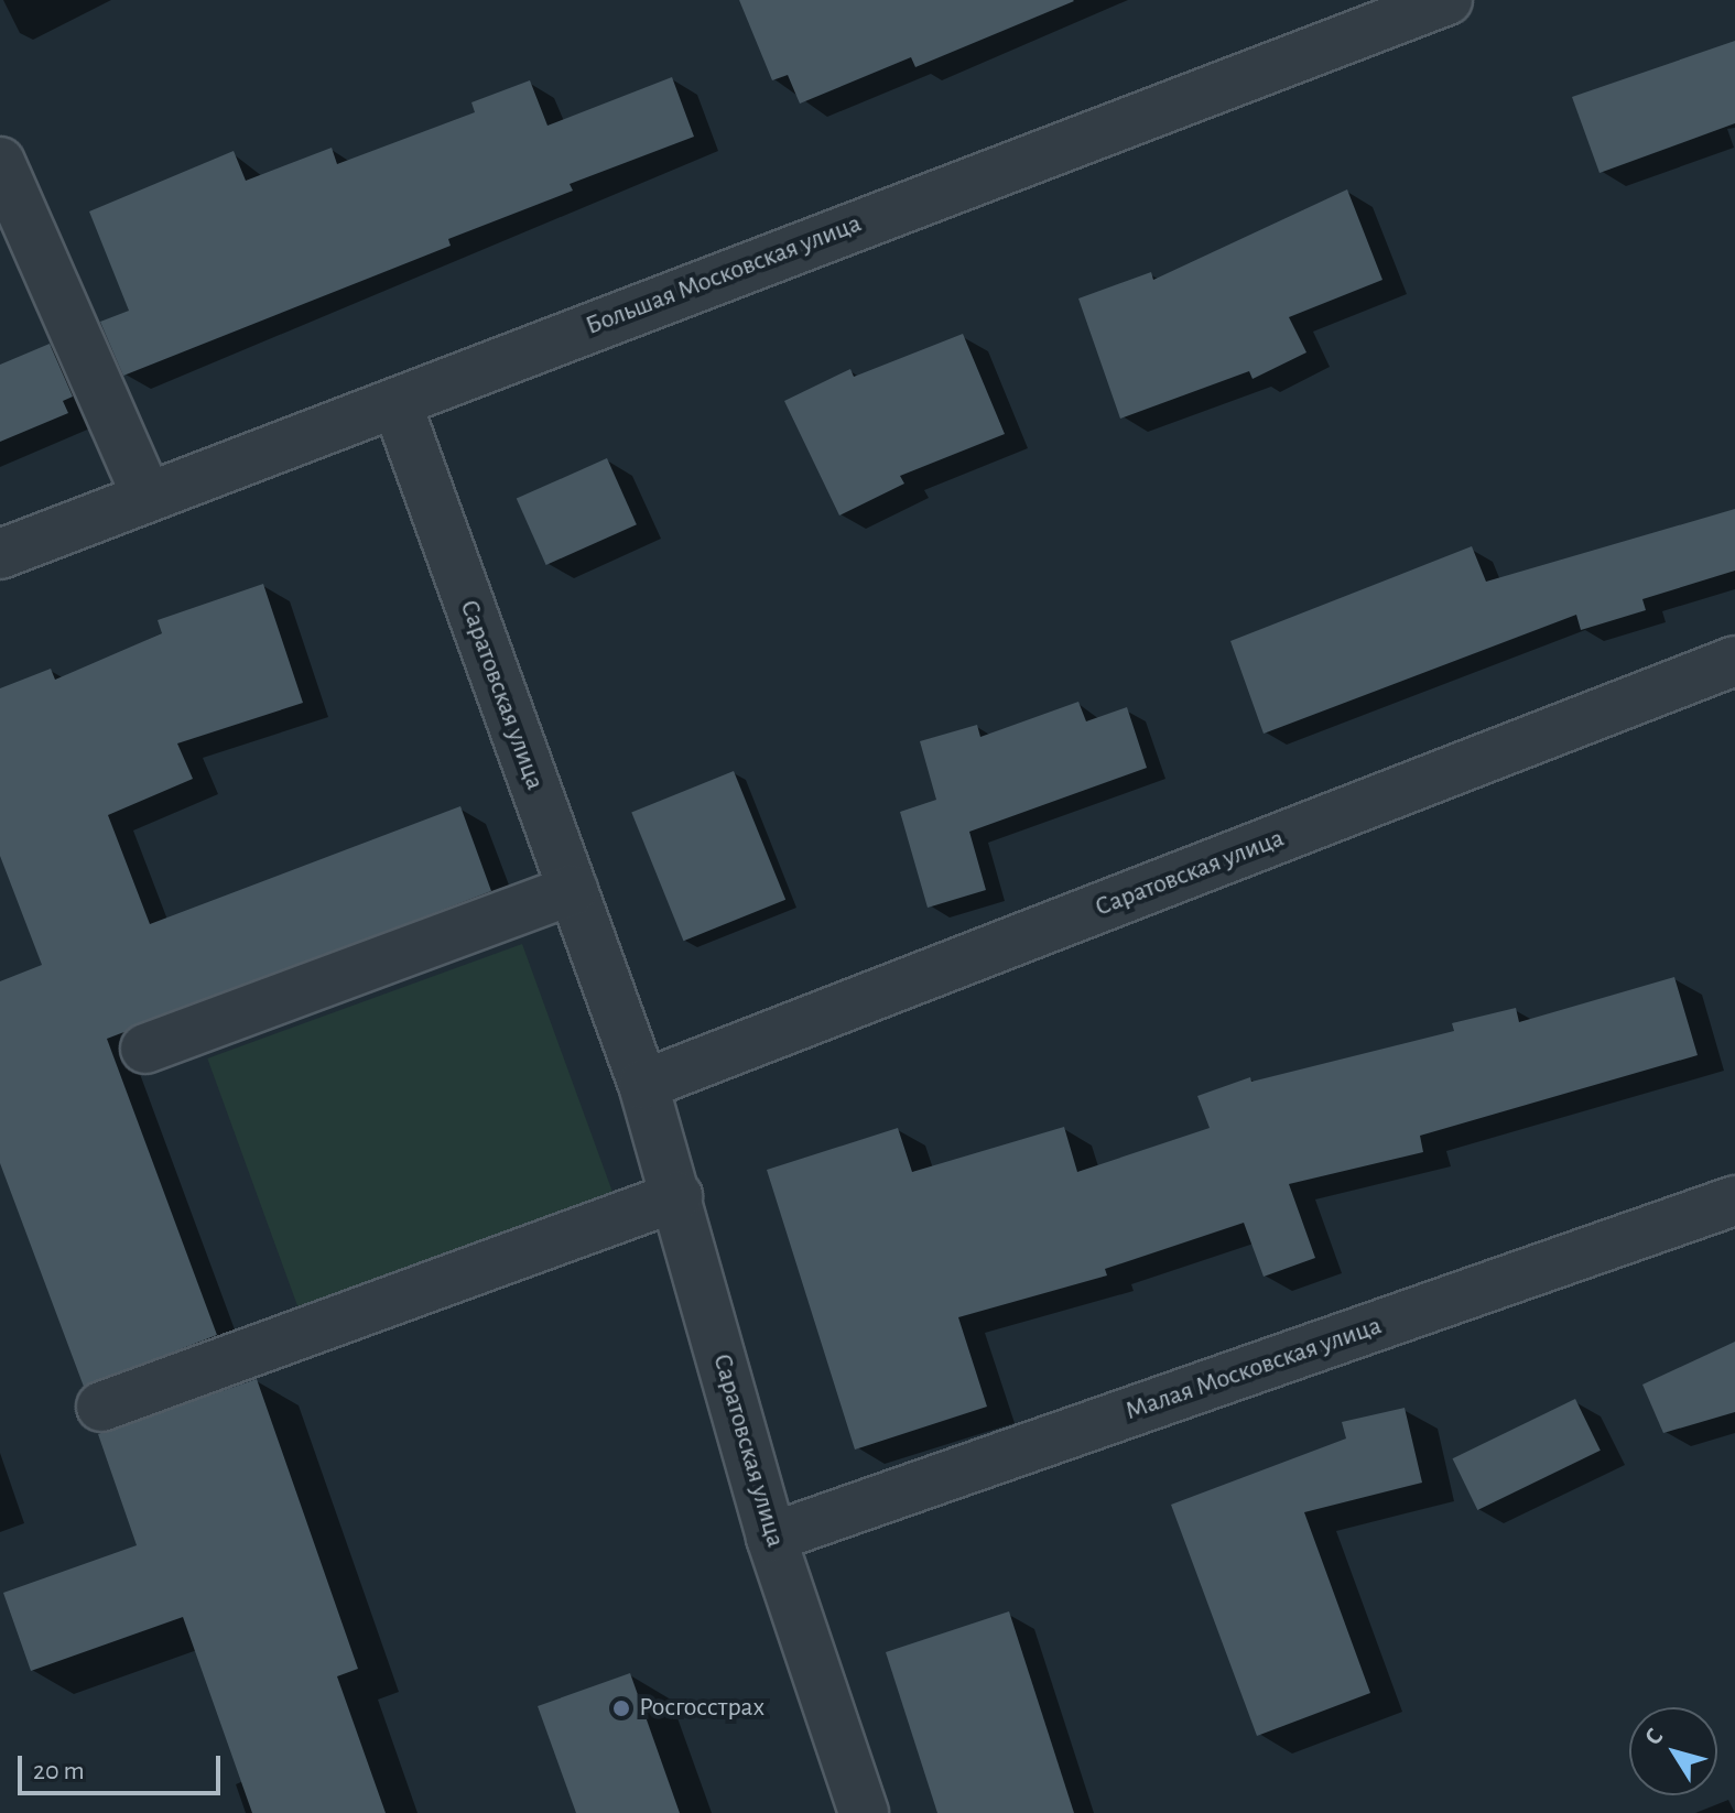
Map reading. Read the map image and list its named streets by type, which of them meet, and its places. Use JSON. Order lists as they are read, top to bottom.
{
  "streets": {
    "street": ["Большая Московская улица", "Саратовская улица", "Малая Московская улица"]
  },
  "crossings": [
    ["Большая Московская улица", "Саратовская улица"],
    ["Саратовская улица", "Малая Московская улица"]
  ],
  "places": ["Росгосстрах"],
  "scale_bar": "20 m",
  "north": "top left"
}
